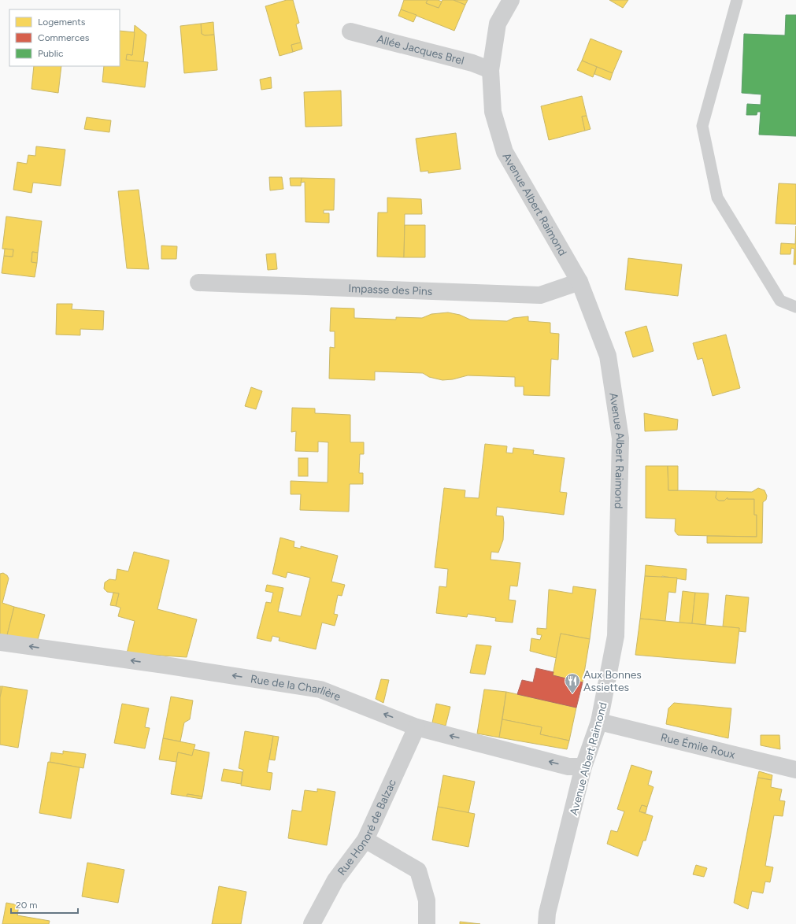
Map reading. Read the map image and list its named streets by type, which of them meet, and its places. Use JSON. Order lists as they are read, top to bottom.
{
  "streets": {
    "street": [
      "Allée Jacques Brel",
      "Avenue Albert Raimond",
      "Impasse des Pins",
      "Rue de la Charlière",
      "Rue Émile Roux",
      "Rue Honoré de Balzac"
    ]
  },
  "crossings": [
    ["Allée Jacques Brel", "Avenue Albert Raimond"],
    ["Avenue Albert Raimond", "Impasse des Pins"],
    ["Avenue Albert Raimond", "Rue de la Charlière"],
    ["Avenue Albert Raimond", "Rue Émile Roux"],
    ["Rue de la Charlière", "Rue Honoré de Balzac"]
  ],
  "one_way": ["Rue de la Charlière"],
  "places": {
    "restaurant": ["Aux Bonnes Assiettes"]
  },
  "legend": ["Logements", "Commerces", "Public"],
  "scale_bar": "20 m"
}
